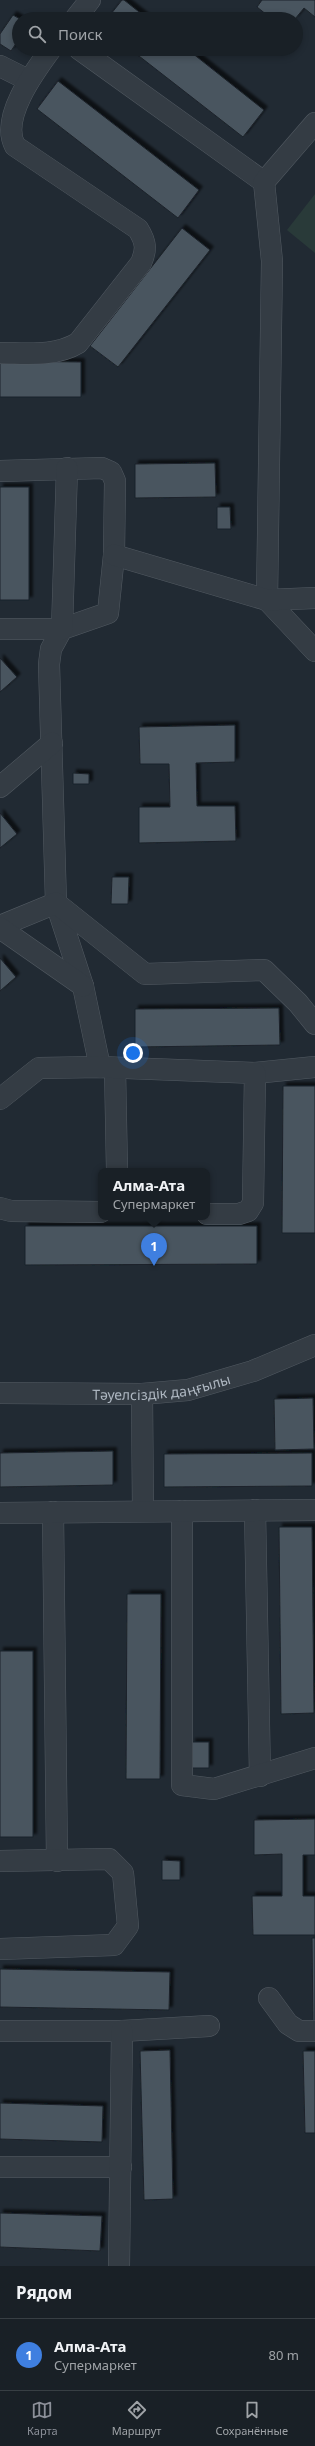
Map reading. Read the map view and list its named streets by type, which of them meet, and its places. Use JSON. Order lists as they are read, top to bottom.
{
  "streets": {
    "street": ["Тәуелсіздік даңғылы"]
  },
  "page": {
    "search": "Поиск",
    "popup": ["Алма-Ата", "Супермаркет"],
    "pins": "1",
    "heading": "Рядом",
    "list": [
      {
        "mark": "1",
        "name": "Алма-Ата",
        "note": "Супермаркет",
        "value": "80 m"
      }
    ],
    "nav": ["Карта", "Маршрут", "Сохранённые"]
  }
}
